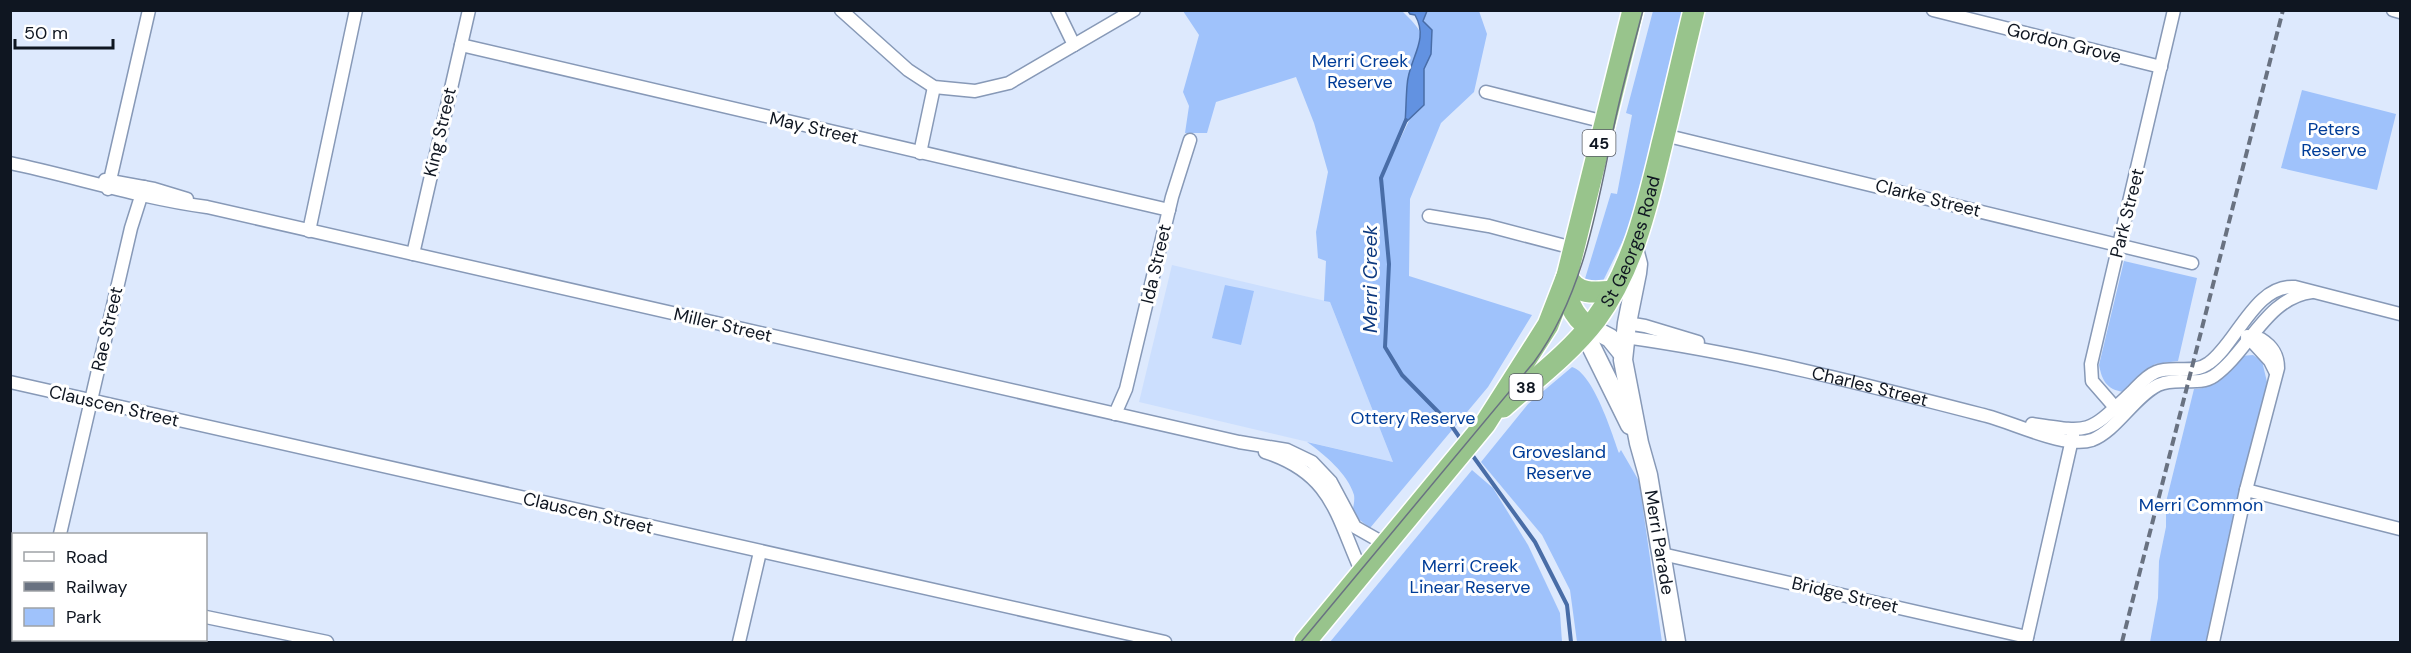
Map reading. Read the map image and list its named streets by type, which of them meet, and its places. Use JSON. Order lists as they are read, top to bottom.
{
  "streets": {
    "highway": ["45", "St Georges Road", "38"],
    "main road": ["Charles Street", "Merri Parade"],
    "street": [
      "Gordon Grove",
      "May Street",
      "King Street",
      "Clarke Street",
      "Park Street",
      "Ida Street",
      "Miller Street",
      "Rae Street",
      "Clauscen Street",
      "Bridge Street"
    ]
  },
  "crossings": [
    ["Gordon Grove", "Park Street"],
    ["May Street", "King Street"],
    ["May Street", "Ida Street"],
    ["King Street", "Miller Street"],
    ["Clarke Street", "Park Street"],
    ["Clarke Street", "St Georges Road"],
    ["St Georges Road", "Miller Street"],
    ["St Georges Road", "Charles Street"],
    ["St Georges Road", "Merri Parade"],
    ["Ida Street", "Miller Street"],
    ["Miller Street", "Rae Street"],
    ["Rae Street", "Clauscen Street"],
    ["Charles Street", "Merri Parade"],
    ["Merri Parade", "Bridge Street"]
  ],
  "water": ["Merri Creek"],
  "parks": [
    "Merri Creek Reserve",
    "Peters Reserve",
    "Ottery Reserve",
    "Grovesland Reserve",
    "Merri Common",
    "Merri Creek Linear Reserve"
  ],
  "legend": ["Road", "Railway", "Park"],
  "scale_bar": "50 m"
}
